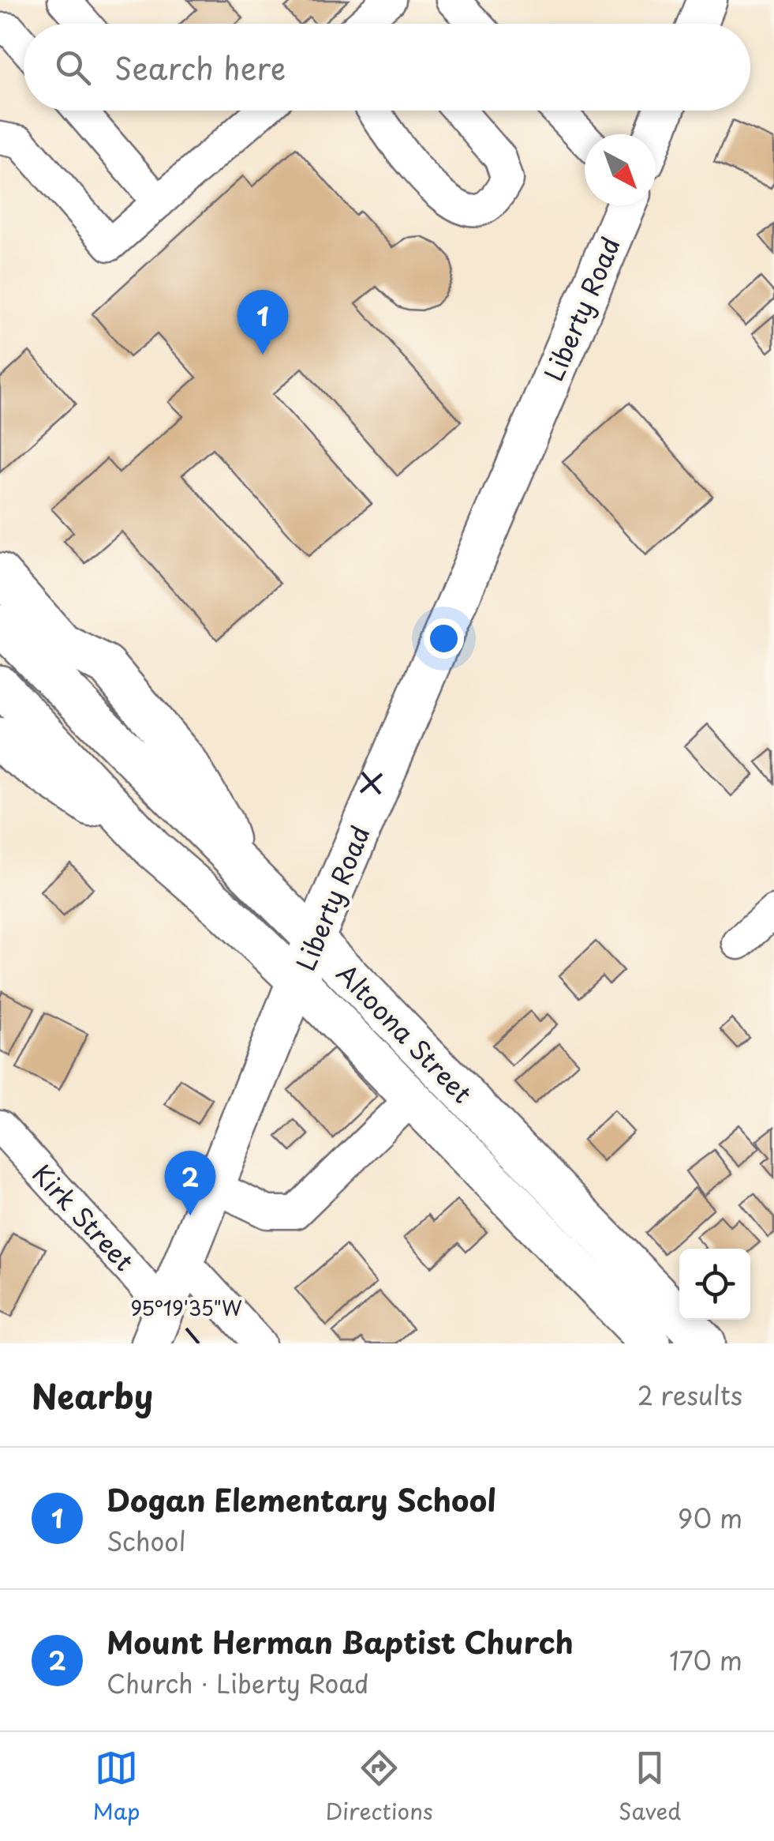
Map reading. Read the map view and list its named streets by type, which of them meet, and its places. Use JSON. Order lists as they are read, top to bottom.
{
  "streets": {
    "main road": ["Liberty Road", "Altoona Street"],
    "street": ["Kirk Street"]
  },
  "crossings": [
    ["Liberty Road", "Altoona Street"],
    ["Liberty Road", "Kirk Street"]
  ],
  "north": "bottom right",
  "page": {
    "search": "Search here",
    "pins": ["1", "2"],
    "heading": ["Nearby", "2 results"],
    "list": [
      {
        "mark": "1",
        "name": "Dogan Elementary School",
        "note": "School",
        "value": "90 m"
      },
      {
        "mark": "2",
        "name": "Mount Herman Baptist Church",
        "note": "Church · Liberty Road",
        "value": "170 m"
      }
    ],
    "nav": ["Map", "Directions", "Saved"]
  },
  "coordinates": ["95°19'35\"W"]
}
